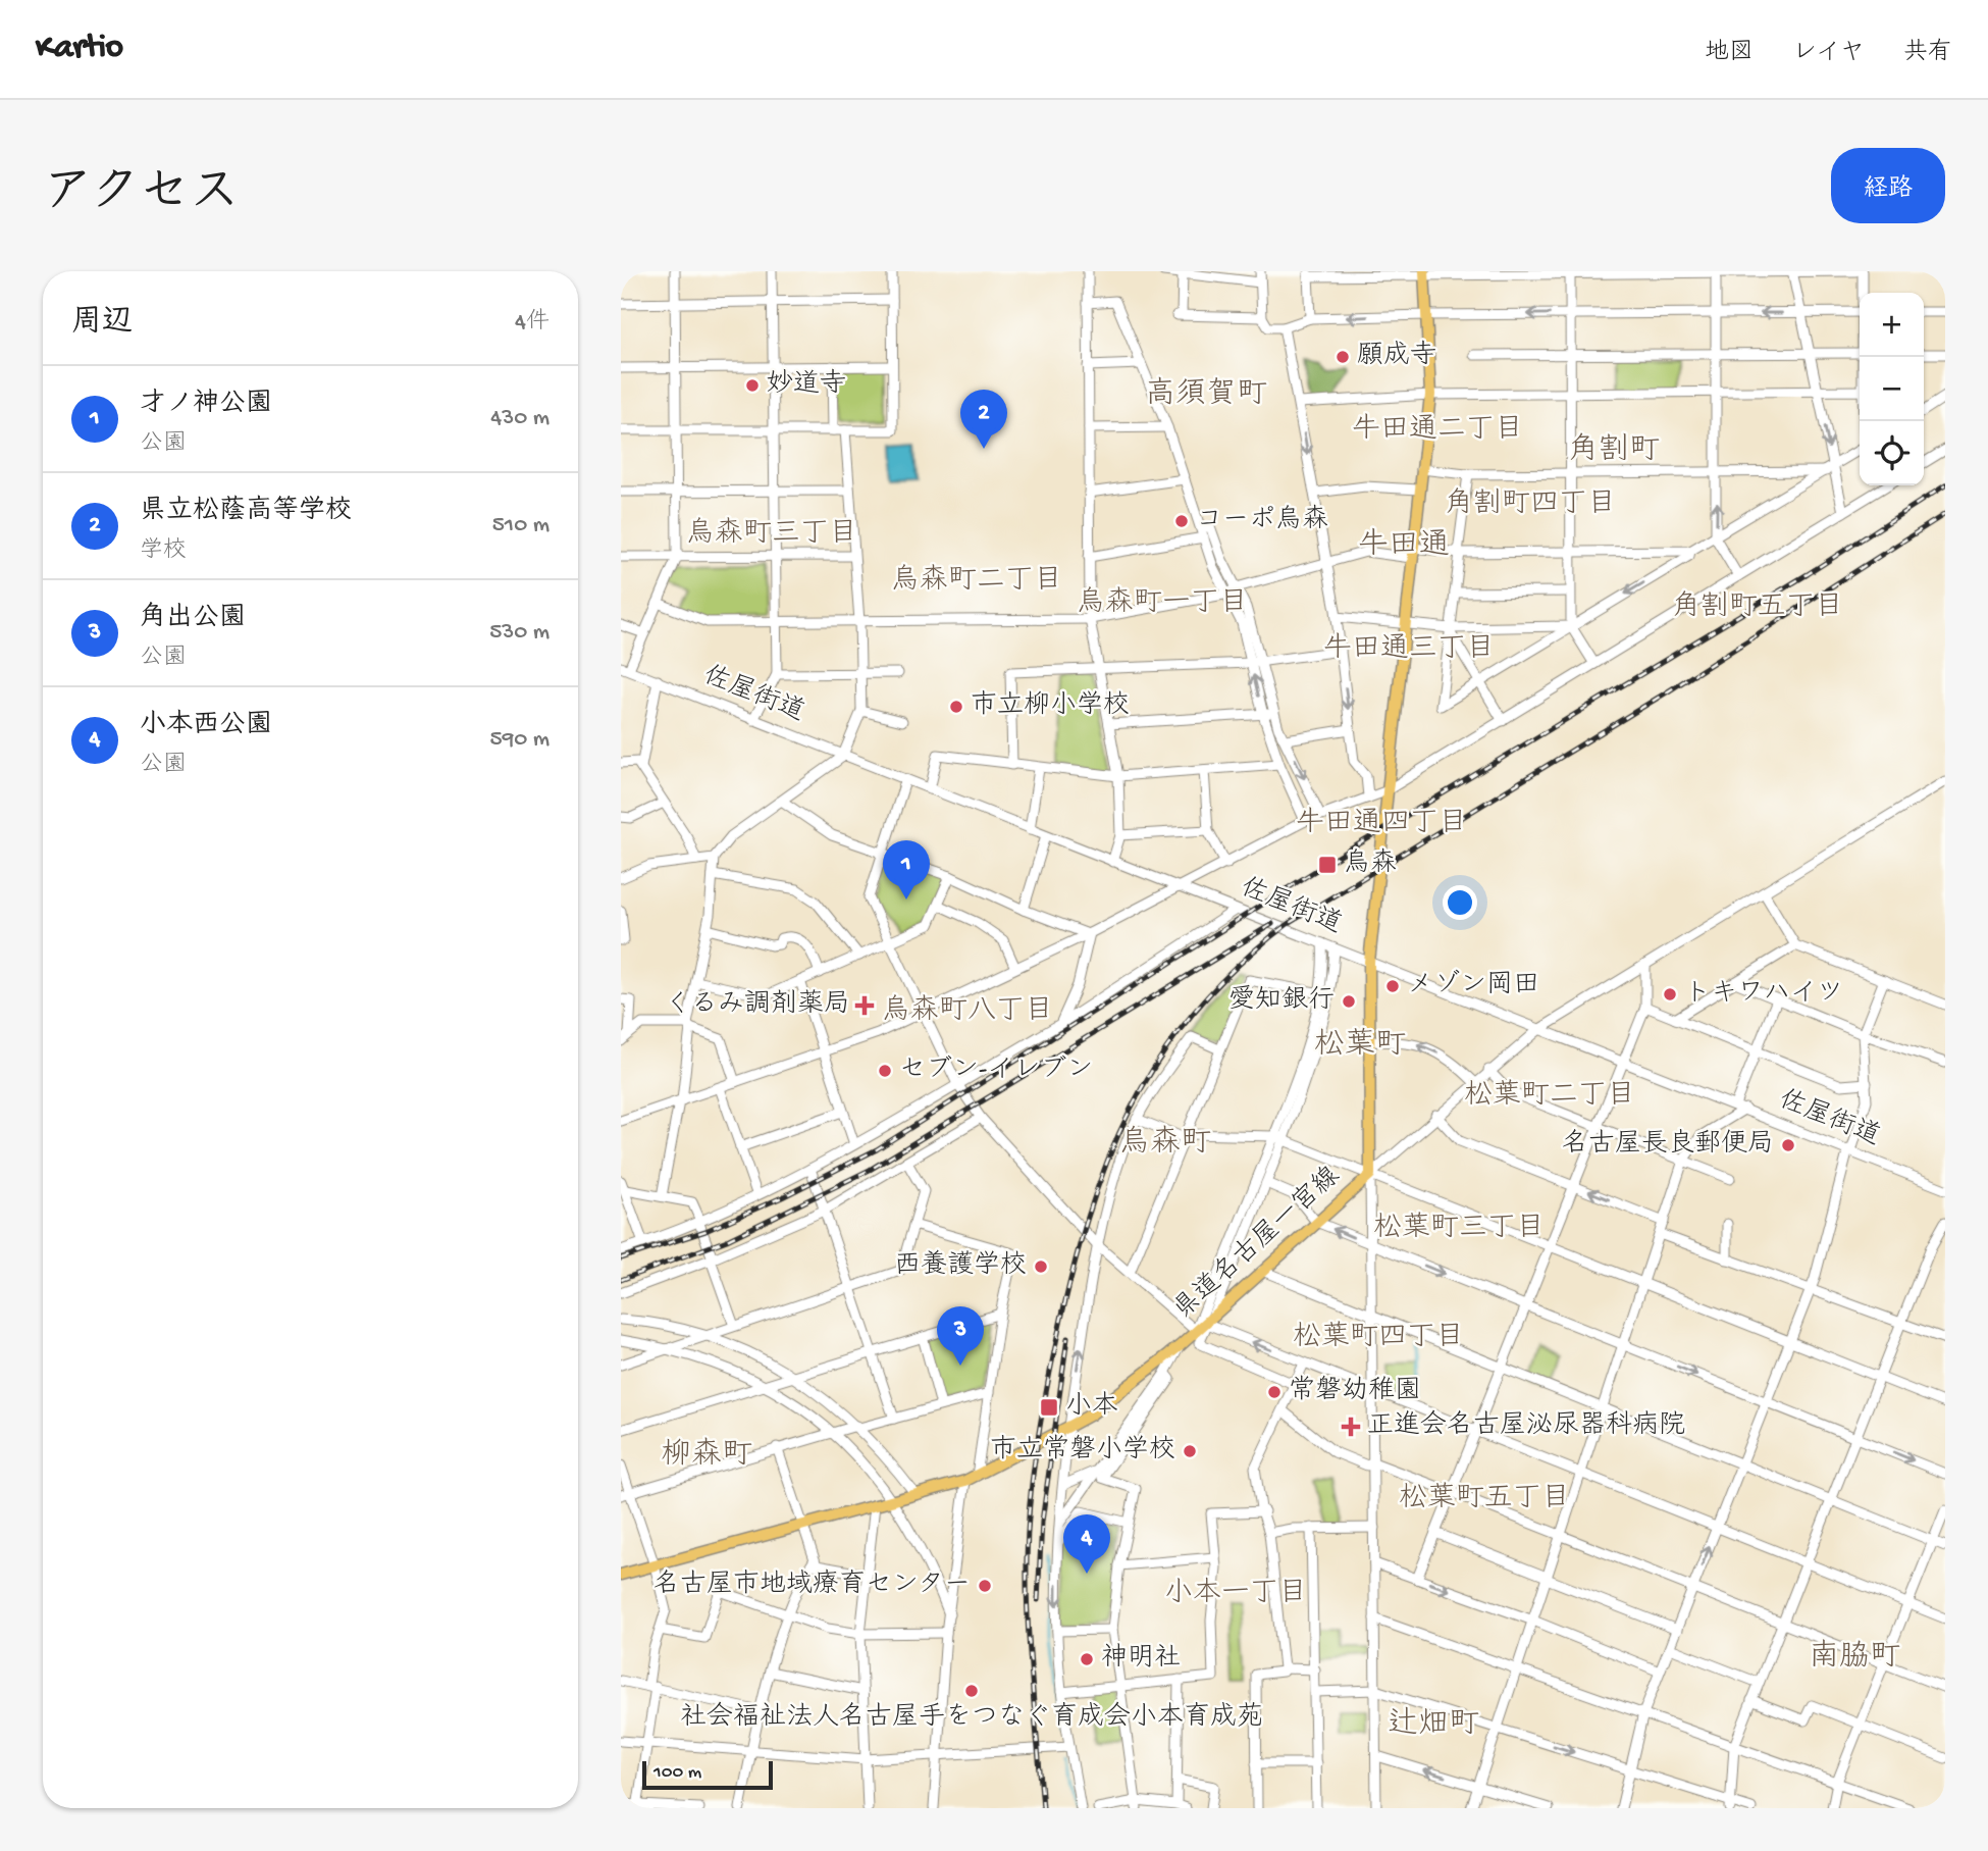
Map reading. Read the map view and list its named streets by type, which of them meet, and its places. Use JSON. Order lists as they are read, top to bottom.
{
  "streets": {
    "main road": ["県道名古屋一宮線"],
    "street": ["佐屋街道"]
  },
  "crossings": [
    ["佐屋街道", "県道名古屋一宮線"]
  ],
  "districts": [
    "高須賀町",
    "牛田通二丁目",
    "角割町",
    "角割町四丁目",
    "烏森町三丁目",
    "牛田通",
    "烏森町二丁目",
    "烏森町一丁目",
    "角割町五丁目",
    "牛田通三丁目",
    "牛田通四丁目",
    "烏森町八丁目",
    "松葉町",
    "松葉町二丁目",
    "烏森町",
    "松葉町三丁目",
    "松葉町四丁目",
    "柳森町",
    "松葉町五丁目",
    "小本一丁目",
    "南脇町",
    "辻畑町"
  ],
  "places": {
    "other": [
      "願成寺",
      "妙道寺",
      "コーポ烏森",
      "市立柳小学校",
      "メゾン岡田",
      "トキワハイツ",
      "愛知銀行",
      "セブン-イレブン",
      "名古屋長良郵便局",
      "西養護学校",
      "常磐幼稚園",
      "市立常磐小学校",
      "名古屋市地域療育センター",
      "神明社",
      "社会福祉法人名古屋手をつなぐ育成会小本育成苑"
    ],
    "transit": ["烏森", "小本"],
    "health": ["くるみ調剤薬局", "正進会名古屋泌尿器科病院"]
  },
  "scale_bar": "100 m",
  "page": {
    "header": "Kartio",
    "nav": ["地図", "レイヤ", "共有"],
    "title": "アクセス",
    "buttons": "経路",
    "heading": ["周辺", "4件"],
    "map_buttons": ["+", "−"],
    "list": [
      {
        "mark": "1",
        "name": "才ノ神公園",
        "note": "公園",
        "value": "430 m"
      },
      {
        "mark": "2",
        "name": "県立松蔭高等学校",
        "note": "学校",
        "value": "510 m"
      },
      {
        "mark": "3",
        "name": "角出公園",
        "note": "公園",
        "value": "530 m"
      },
      {
        "mark": "4",
        "name": "小本西公園",
        "note": "公園",
        "value": "590 m"
      }
    ],
    "pins": [
      "2",
      "1",
      "3",
      "4"
    ],
    "scale": "100 m"
  }
}
